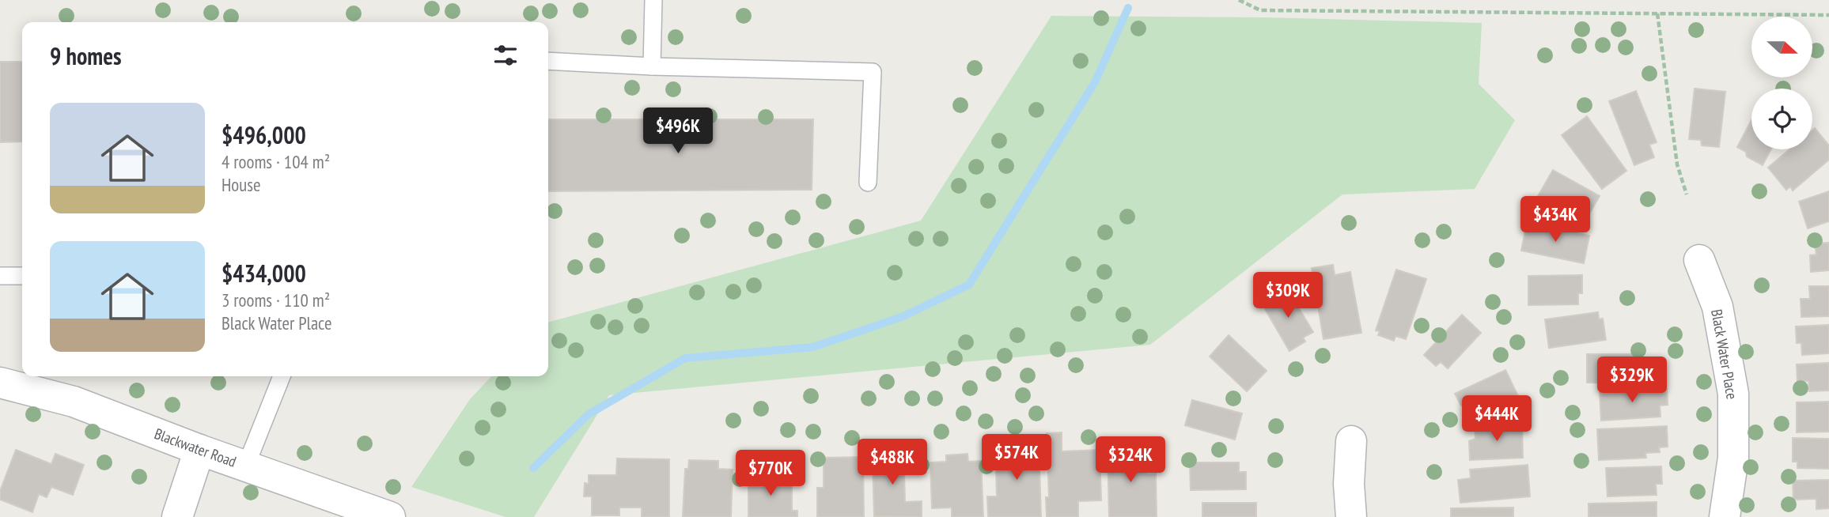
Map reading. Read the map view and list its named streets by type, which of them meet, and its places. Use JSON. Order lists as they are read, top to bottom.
{
  "streets": {
    "street": ["Black Water Place", "Blackwater Road"]
  },
  "north": "right",
  "page": {
    "heading": "9 homes",
    "list": [
      {
        "name": "$496,000",
        "note": "4 rooms · 104 m² · House"
      },
      {
        "name": "$434,000",
        "note": "3 rooms · 110 m² · Black Water Place"
      }
    ],
    "price": [
      "$496K",
      "$434K",
      "$309K",
      "$329K",
      "$444K",
      "$574K",
      "$324K",
      "$488K",
      "$770K"
    ]
  }
}
